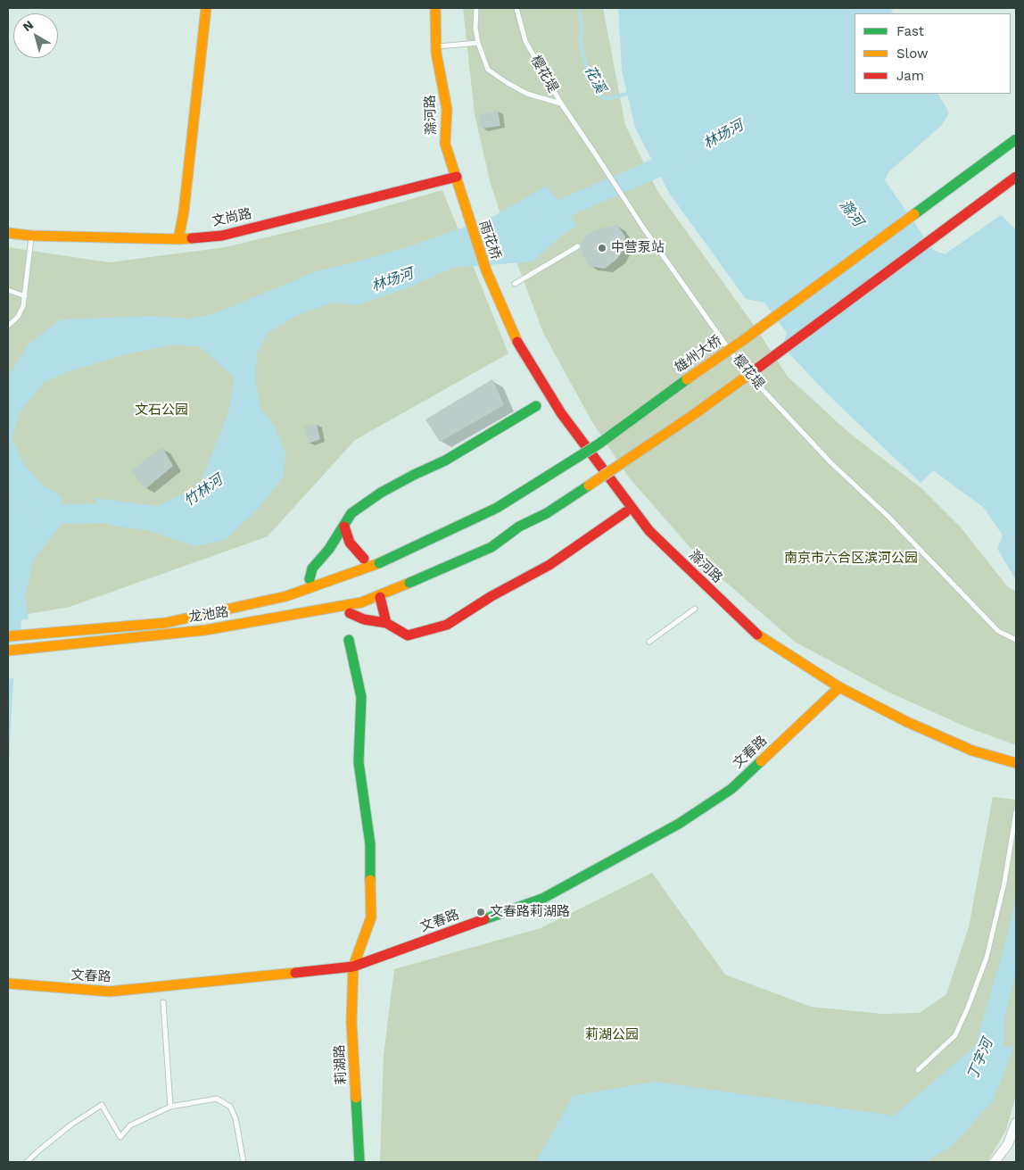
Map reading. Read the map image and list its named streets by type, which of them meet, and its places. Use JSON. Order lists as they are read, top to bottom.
{
  "streets": {
    "street": [
      "滁河路",
      "文尚路",
      "雨花桥",
      "雄州大桥",
      "龙池路",
      "文春路",
      "莉湖路"
    ],
    "lane": ["樱花堤"]
  },
  "crossings": [
    ["滁河路", "文尚路"],
    ["滁河路", "雨花桥"],
    ["滁河路", "文春路"],
    ["雄州大桥", "龙池路"],
    ["文春路", "莉湖路"]
  ],
  "water": [
    "花溪",
    "林场河",
    "滁河",
    "竹林河",
    "丁字河"
  ],
  "parks": ["文石公园", "南京市六合区滨河公园", "莉湖公园"],
  "places": ["中营泵站", "文春路莉湖路"],
  "legend": ["Fast", "Slow", "Jam"],
  "north": "top left"
}
